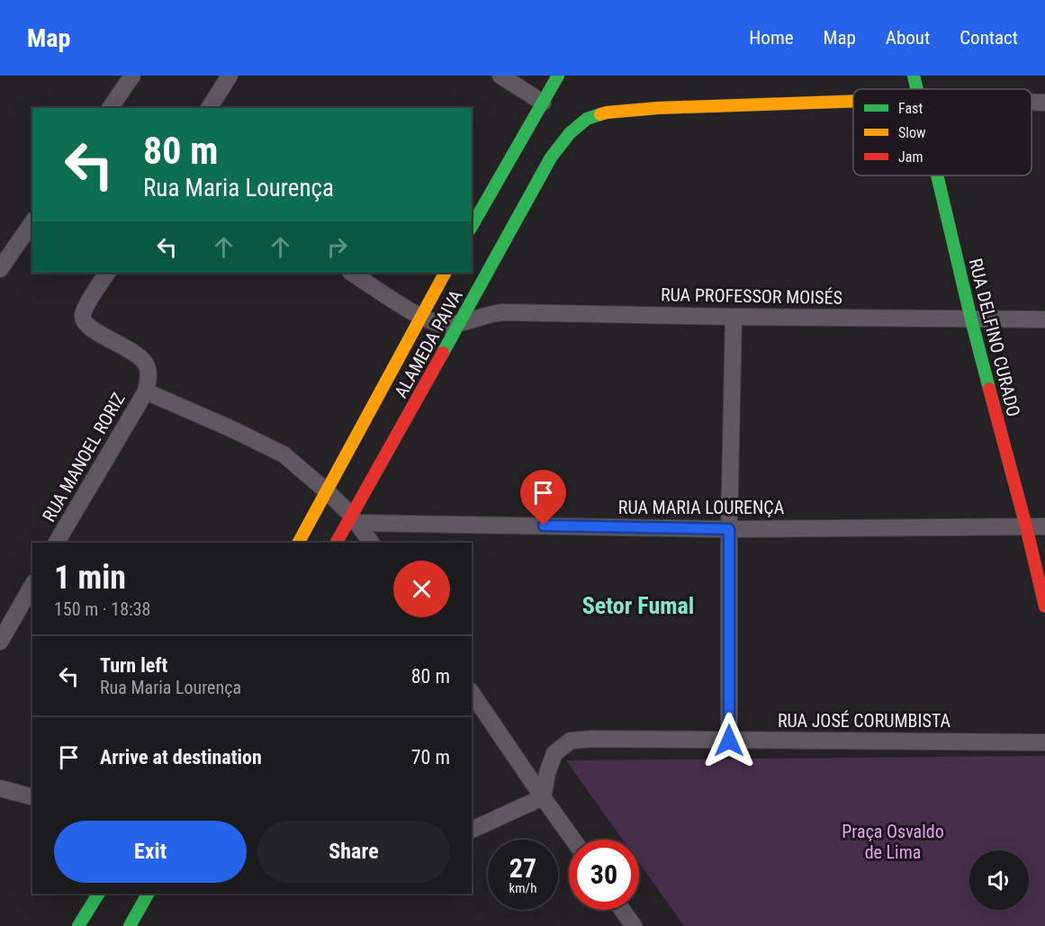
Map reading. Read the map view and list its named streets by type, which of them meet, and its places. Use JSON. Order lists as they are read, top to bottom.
{
  "streets": {
    "street": [
      "RUA PROFESSOR MOISÉS",
      "RUA DELFINO CURADO",
      "ALAMEDA PAIVA",
      "RUA MANOEL RORIZ",
      "RUA MARIA LOURENÇA",
      "RUA JOSÉ CORUMBISTA"
    ]
  },
  "crossings": [
    ["RUA PROFESSOR MOISÉS", "RUA DELFINO CURADO"],
    ["RUA PROFESSOR MOISÉS", "ALAMEDA PAIVA"],
    ["RUA DELFINO CURADO", "RUA MARIA LOURENÇA"],
    ["ALAMEDA PAIVA", "RUA MARIA LOURENÇA"]
  ],
  "districts": ["Setor Fumal"],
  "parks": ["Praça Osvaldo de Lima"],
  "legend": ["Fast", "Slow", "Jam"],
  "page": {
    "header": "Map",
    "nav": [
      "Home",
      "Map",
      "About",
      "Contact"
    ],
    "turn": ["80 m", "Rua Maria Lourença"],
    "heading": ["1 min", "150 m · 18:38"],
    "list": [
      {
        "name": "Turn left",
        "note": "Rua Maria Lourença",
        "value": "80 m"
      },
      {
        "name": "Arrive at destination",
        "value": "70 m"
      }
    ],
    "buttons": ["Exit", "Share"],
    "speed": "27 km/h",
    "limit": "30"
  }
}
